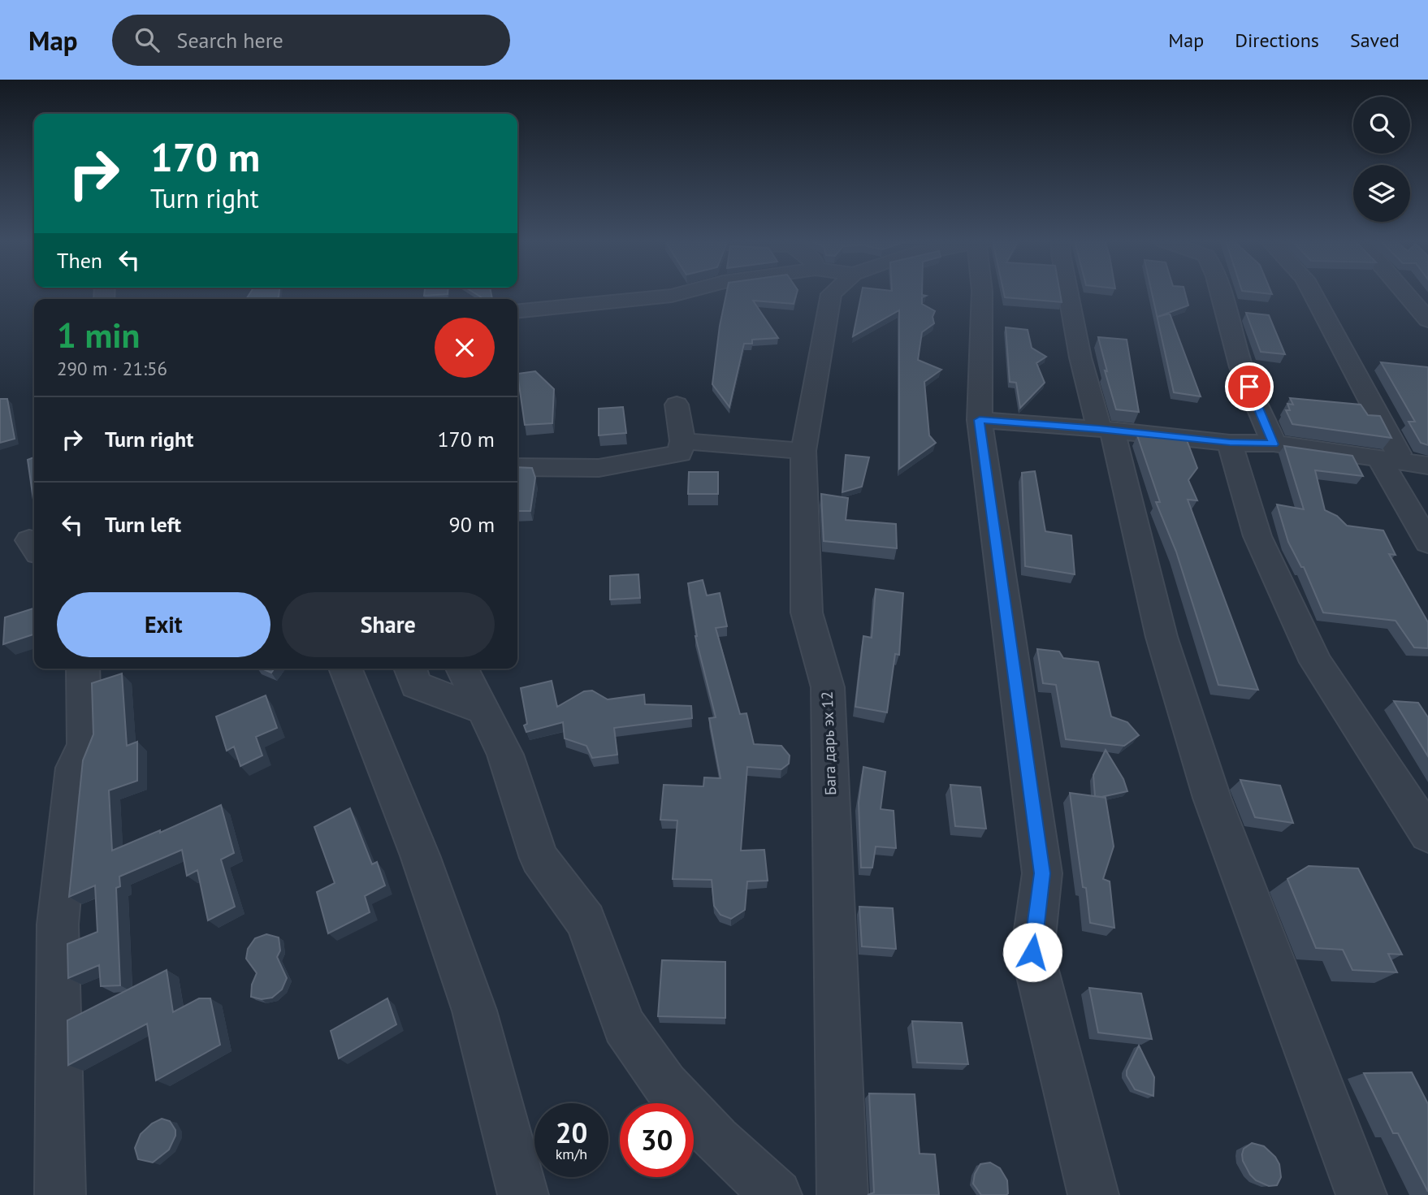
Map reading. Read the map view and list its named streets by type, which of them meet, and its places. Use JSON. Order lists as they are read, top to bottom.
{
  "streets": {
    "street": ["Бага дарь эх 12"]
  },
  "page": {
    "header": "Map",
    "search": "Search here",
    "nav": ["Map", "Directions", "Saved"],
    "turn": ["170 m", "Turn right"],
    "then": "Then",
    "heading": ["1 min", "290 m · 21:56"],
    "list": [
      {
        "name": "Turn right",
        "value": "170 m"
      },
      {
        "name": "Turn left",
        "value": "90 m"
      }
    ],
    "buttons": ["Exit", "Share"],
    "speed": "20 km/h",
    "limit": "30"
  }
}
